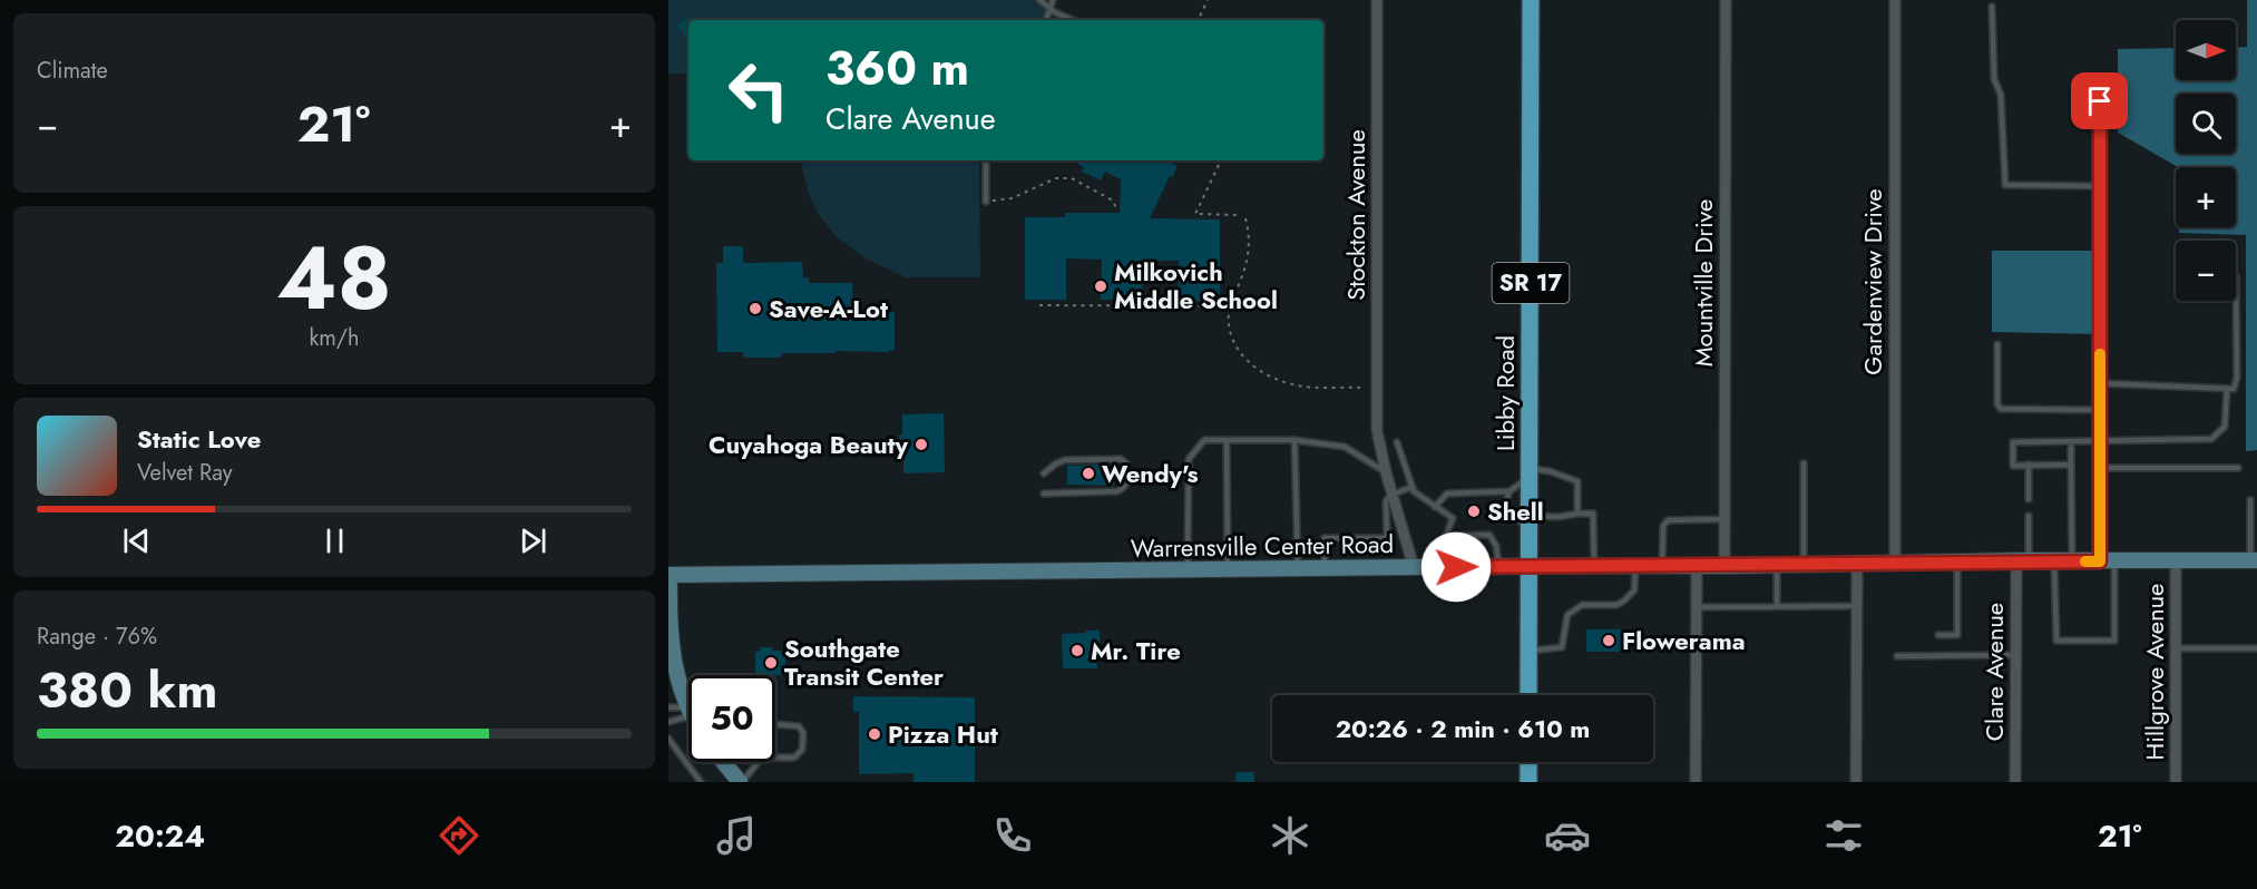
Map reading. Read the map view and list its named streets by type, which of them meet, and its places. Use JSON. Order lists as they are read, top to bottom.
{
  "streets": {
    "main road": ["SR 17", "Libby Road", "Warrensville Center Road"],
    "street": [
      "Stockton Avenue",
      "Gardenview Drive",
      "Mountville Drive",
      "Clare Avenue",
      "Hillgrove Avenue"
    ]
  },
  "crossings": [
    ["Stockton Avenue", "Warrensville Center Road"],
    ["Gardenview Drive", "Warrensville Center Road"],
    ["Mountville Drive", "Warrensville Center Road"],
    ["Libby Road", "Warrensville Center Road"],
    ["Warrensville Center Road", "Clare Avenue"],
    ["Warrensville Center Road", "Hillgrove Avenue"]
  ],
  "places": [
    "Milkovich Middle School",
    "Save-A-Lot",
    "Cuyahoga Beauty",
    "Wendy's",
    "Shell",
    "Flowerama",
    "Mr. Tire",
    "Southgate Transit Center",
    "Pizza Hut"
  ],
  "north": "right",
  "page": {
    "tile": [
      "Climate",
      ["48", "km/h"],
      ["Range · 76%", "380 km"]
    ],
    "map_buttons": ["+", "−"],
    "turn": ["360 m", "Clare Avenue"],
    "heat": ["−", "21°", "+"],
    "song": ["Static Love", "Velvet Ray"],
    "limit": "50",
    "trip": "20:26 · 2 min · 610 m",
    "tabs": ["20:24", "21°"]
  }
}
